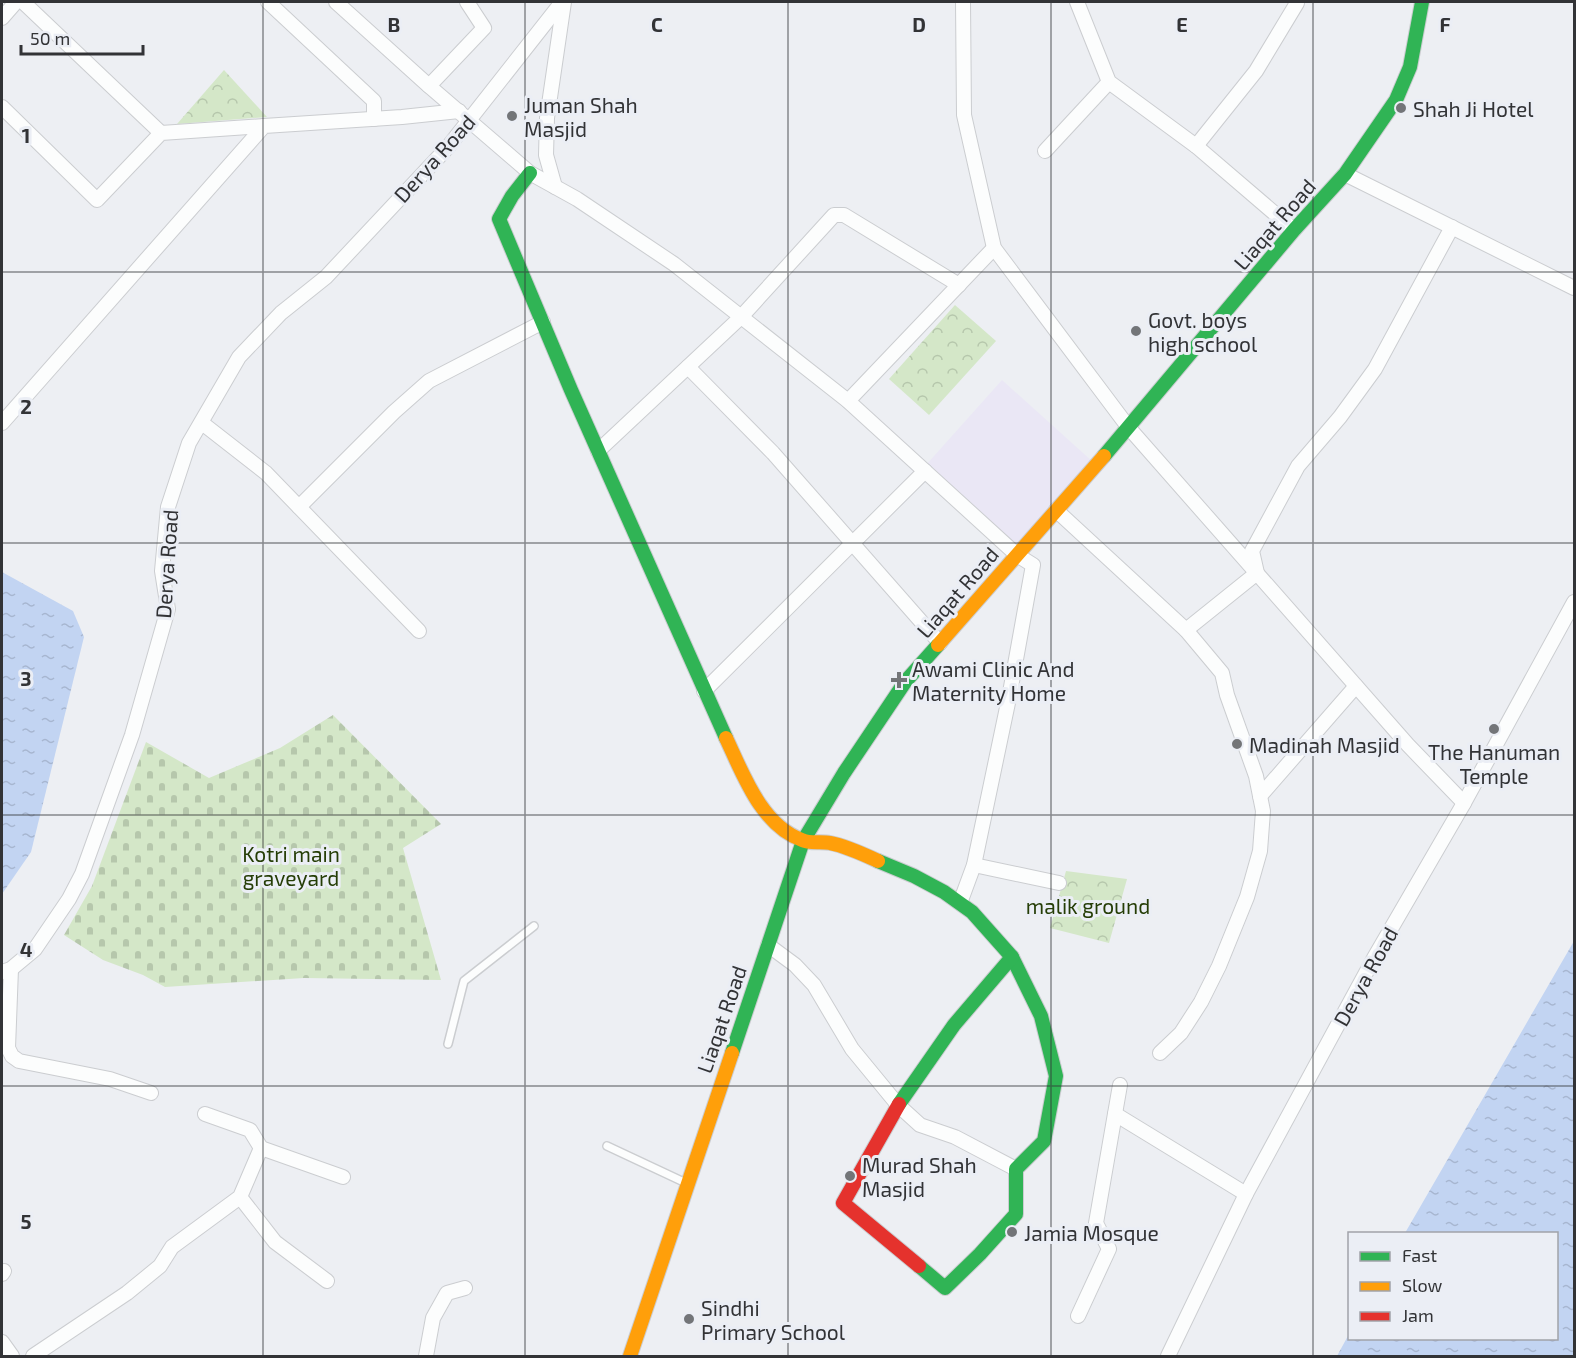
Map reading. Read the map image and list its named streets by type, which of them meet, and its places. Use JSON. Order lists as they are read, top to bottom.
{
  "streets": {
    "street": ["Derya Road", "Liaqat Road"]
  },
  "parks": ["Kotri main graveyard", "malik ground"],
  "places": {
    "other": [
      "Shah Ji Hotel",
      "Juman Shah Masjid",
      "Govt. boys high school",
      "The Hanuman Temple",
      "Madinah Masjid",
      "Murad Shah Masjid",
      "Jamia Mosque",
      "Sindhi Primary School"
    ],
    "health": ["Awami Clinic And Maternity Home"]
  },
  "legend": ["Fast", "Slow", "Jam"],
  "scale_bar": "50 m",
  "grid": {
    "columns": [
      "B",
      "C",
      "D",
      "E",
      "F"
    ],
    "rows": [
      "1",
      "2",
      "3",
      "4",
      "5"
    ]
  }
}
